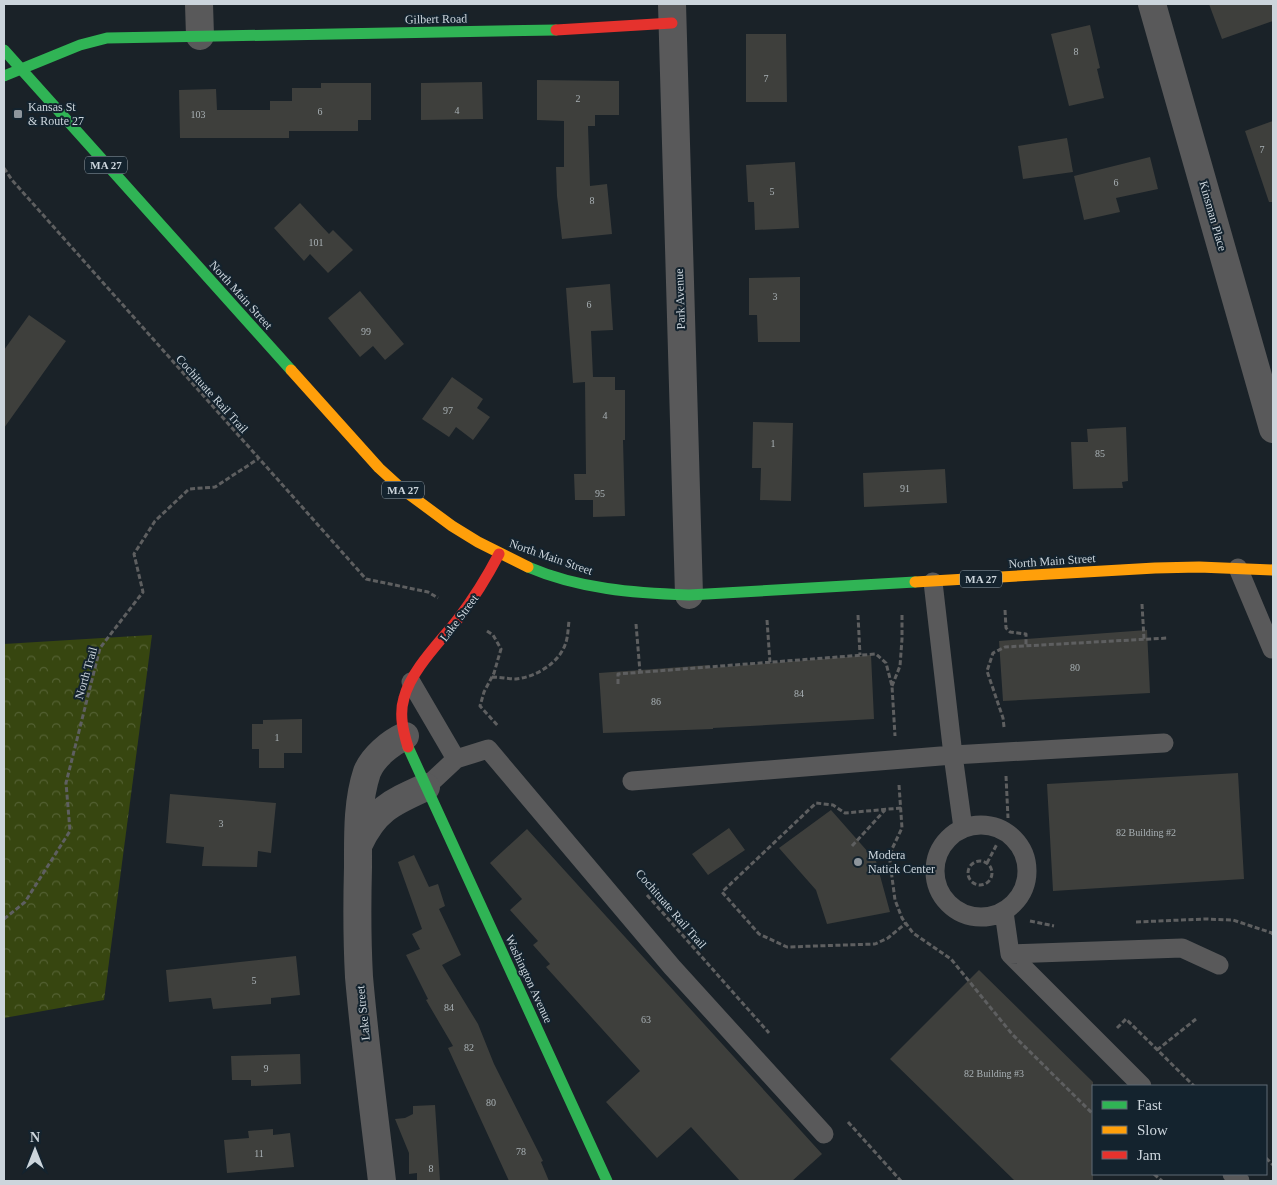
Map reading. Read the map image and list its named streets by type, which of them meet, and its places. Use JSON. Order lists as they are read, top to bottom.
{
  "streets": {
    "main road": [
      "Gilbert Road",
      "MA 27",
      "North Main Street",
      "Lake Street",
      "Washington Avenue"
    ],
    "street": ["Kinsman Place", "Park Avenue"],
    "path": ["Cochituate Rail Trail", "North Trail"]
  },
  "crossings": [
    ["Gilbert Road", "North Main Street"],
    ["Gilbert Road", "Park Avenue"],
    ["North Main Street", "Park Avenue"],
    ["North Main Street", "Lake Street"],
    ["Cochituate Rail Trail", "North Trail"],
    ["Lake Street", "Washington Avenue"]
  ],
  "places": {
    "transit": ["Kansas St & Route 27"],
    "other": ["Modera Natick Center"]
  },
  "house_numbers": [
    "8",
    "7",
    "2",
    "4",
    "6",
    "103",
    "7",
    "6",
    "5",
    "8",
    "101",
    "3",
    "6",
    "99",
    "97",
    "4",
    "1",
    "85",
    "91",
    "95",
    "80",
    "84",
    "86",
    "1",
    "3",
    "82 Building #2",
    "5",
    "84",
    "63",
    "82",
    "9",
    "82 Building #3",
    "80",
    "78",
    "11",
    "8"
  ],
  "legend": ["Fast", "Slow", "Jam"],
  "north": "top"
}
